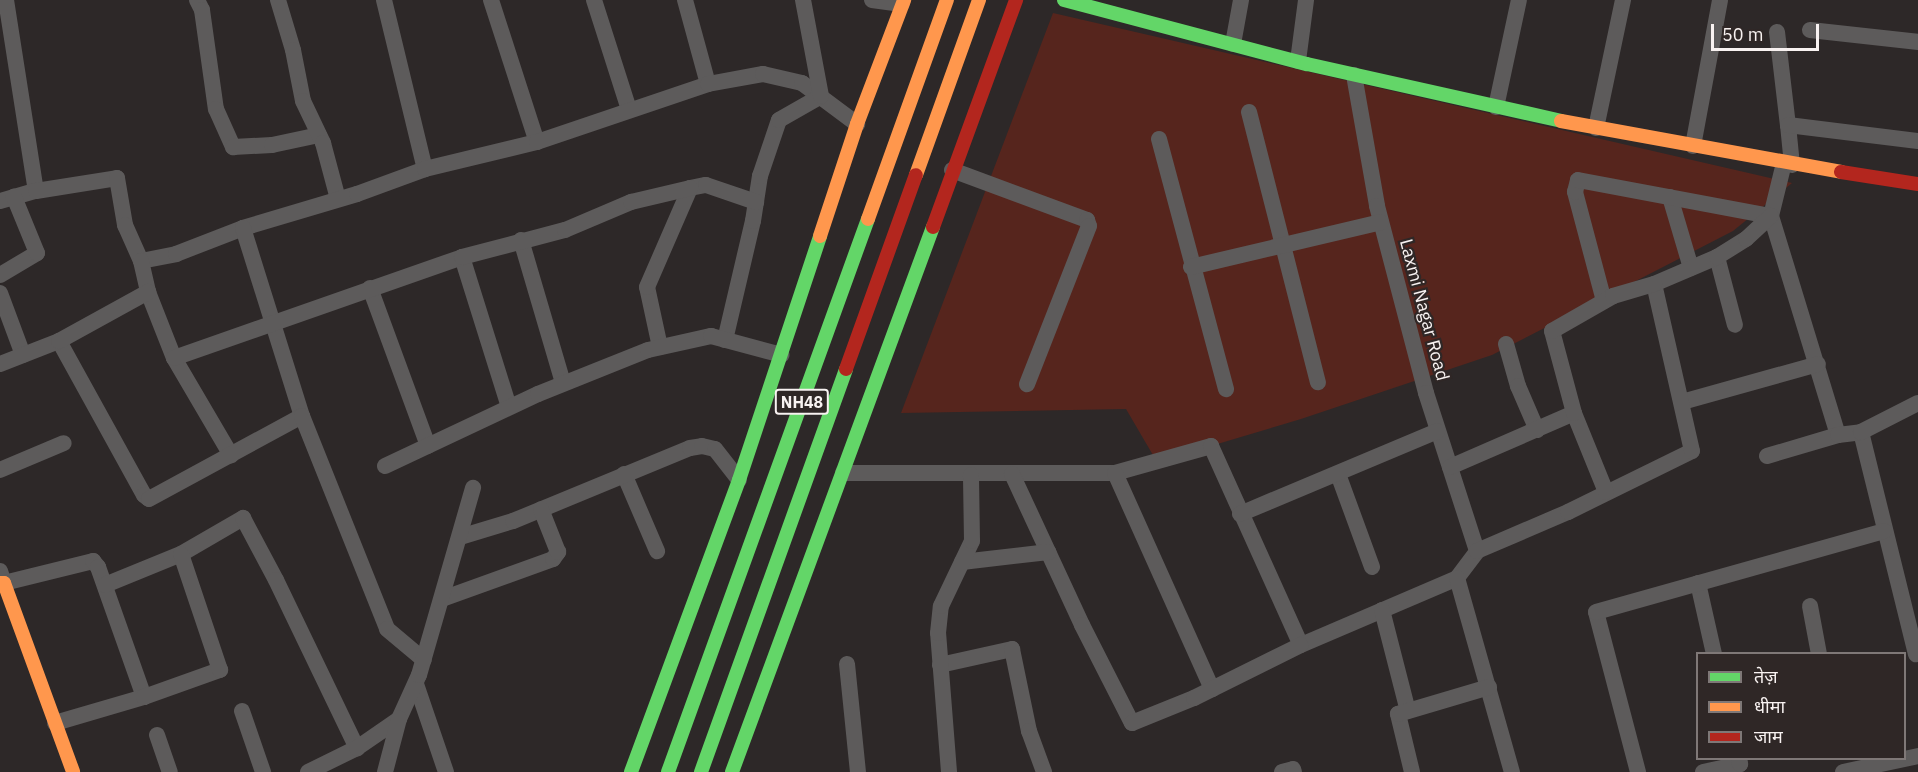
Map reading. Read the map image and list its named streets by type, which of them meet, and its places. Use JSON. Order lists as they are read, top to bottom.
{
  "streets": {
    "main road": ["NH48"],
    "street": ["Laxmi Nagar Road"]
  },
  "legend": ["तेज़", "धीमा", "जाम"],
  "scale_bar": "50 m"
}
